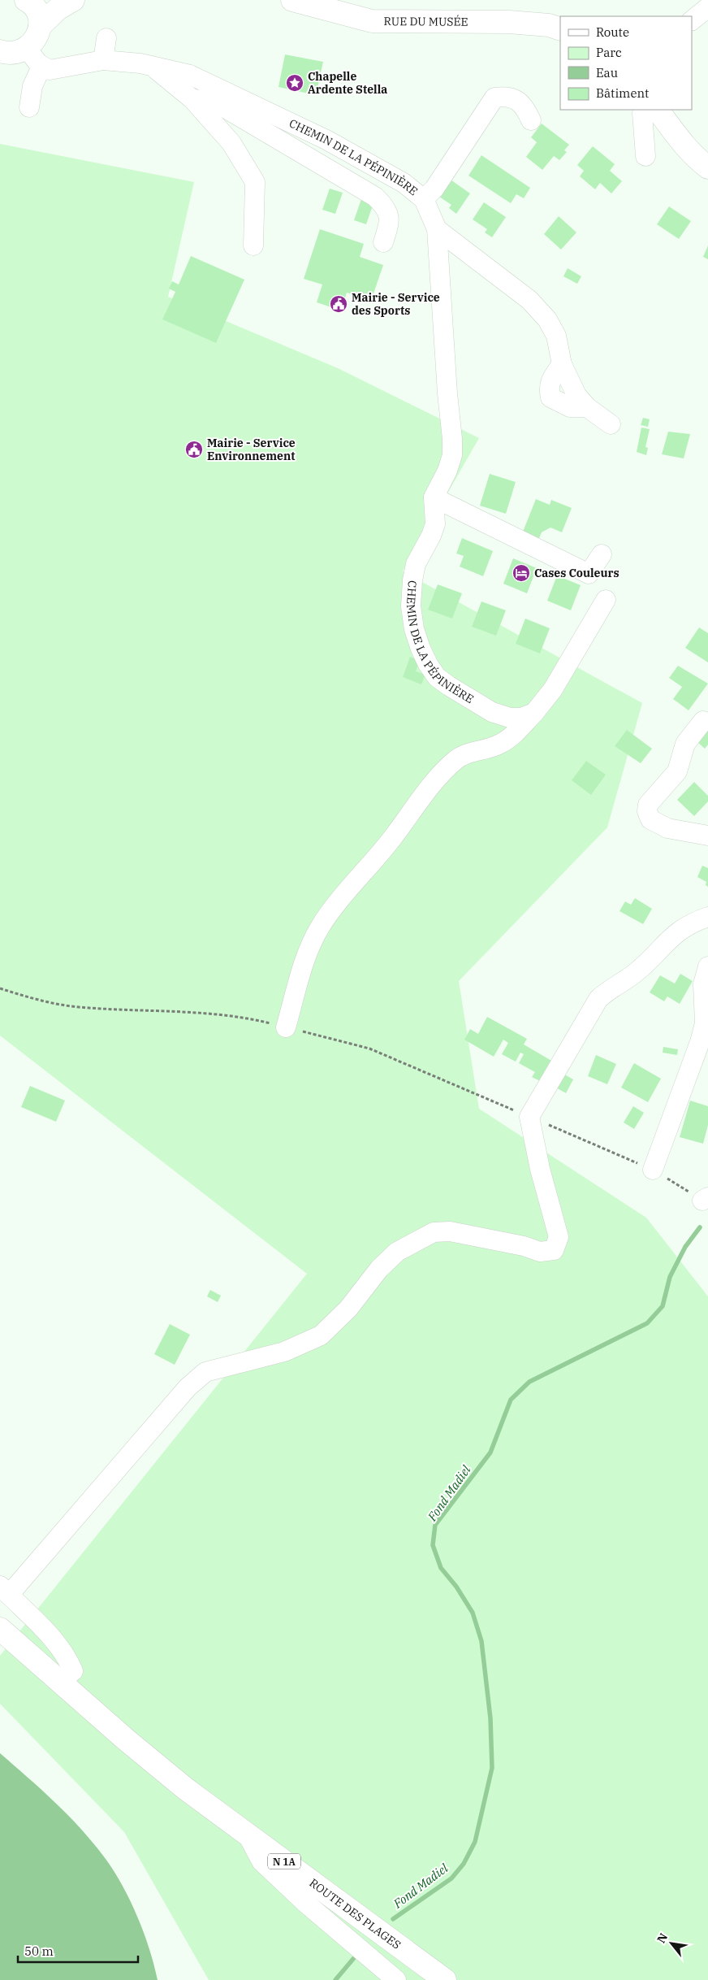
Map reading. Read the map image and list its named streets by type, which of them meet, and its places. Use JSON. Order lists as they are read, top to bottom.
{
  "streets": {
    "main road": ["RUE DU MUSÉE", "N 1A", "ROUTE DES PLAGES"],
    "street": ["CHEMIN DE LA PÉPINIÈRE"]
  },
  "crossings": [
    ["N 1A", "ROUTE DES PLAGES"]
  ],
  "water": ["Fond Madiel"],
  "places": {
    "place": ["Chapelle Ardente Stella"],
    "public building": ["Mairie - Service des Sports", "Mairie - Service Environnement"],
    "hotel": ["Cases Couleurs"]
  },
  "legend": [
    "Route",
    "Parc",
    "Eau",
    "Bâtiment"
  ],
  "scale_bar": "50 m",
  "north": "top left"
}
